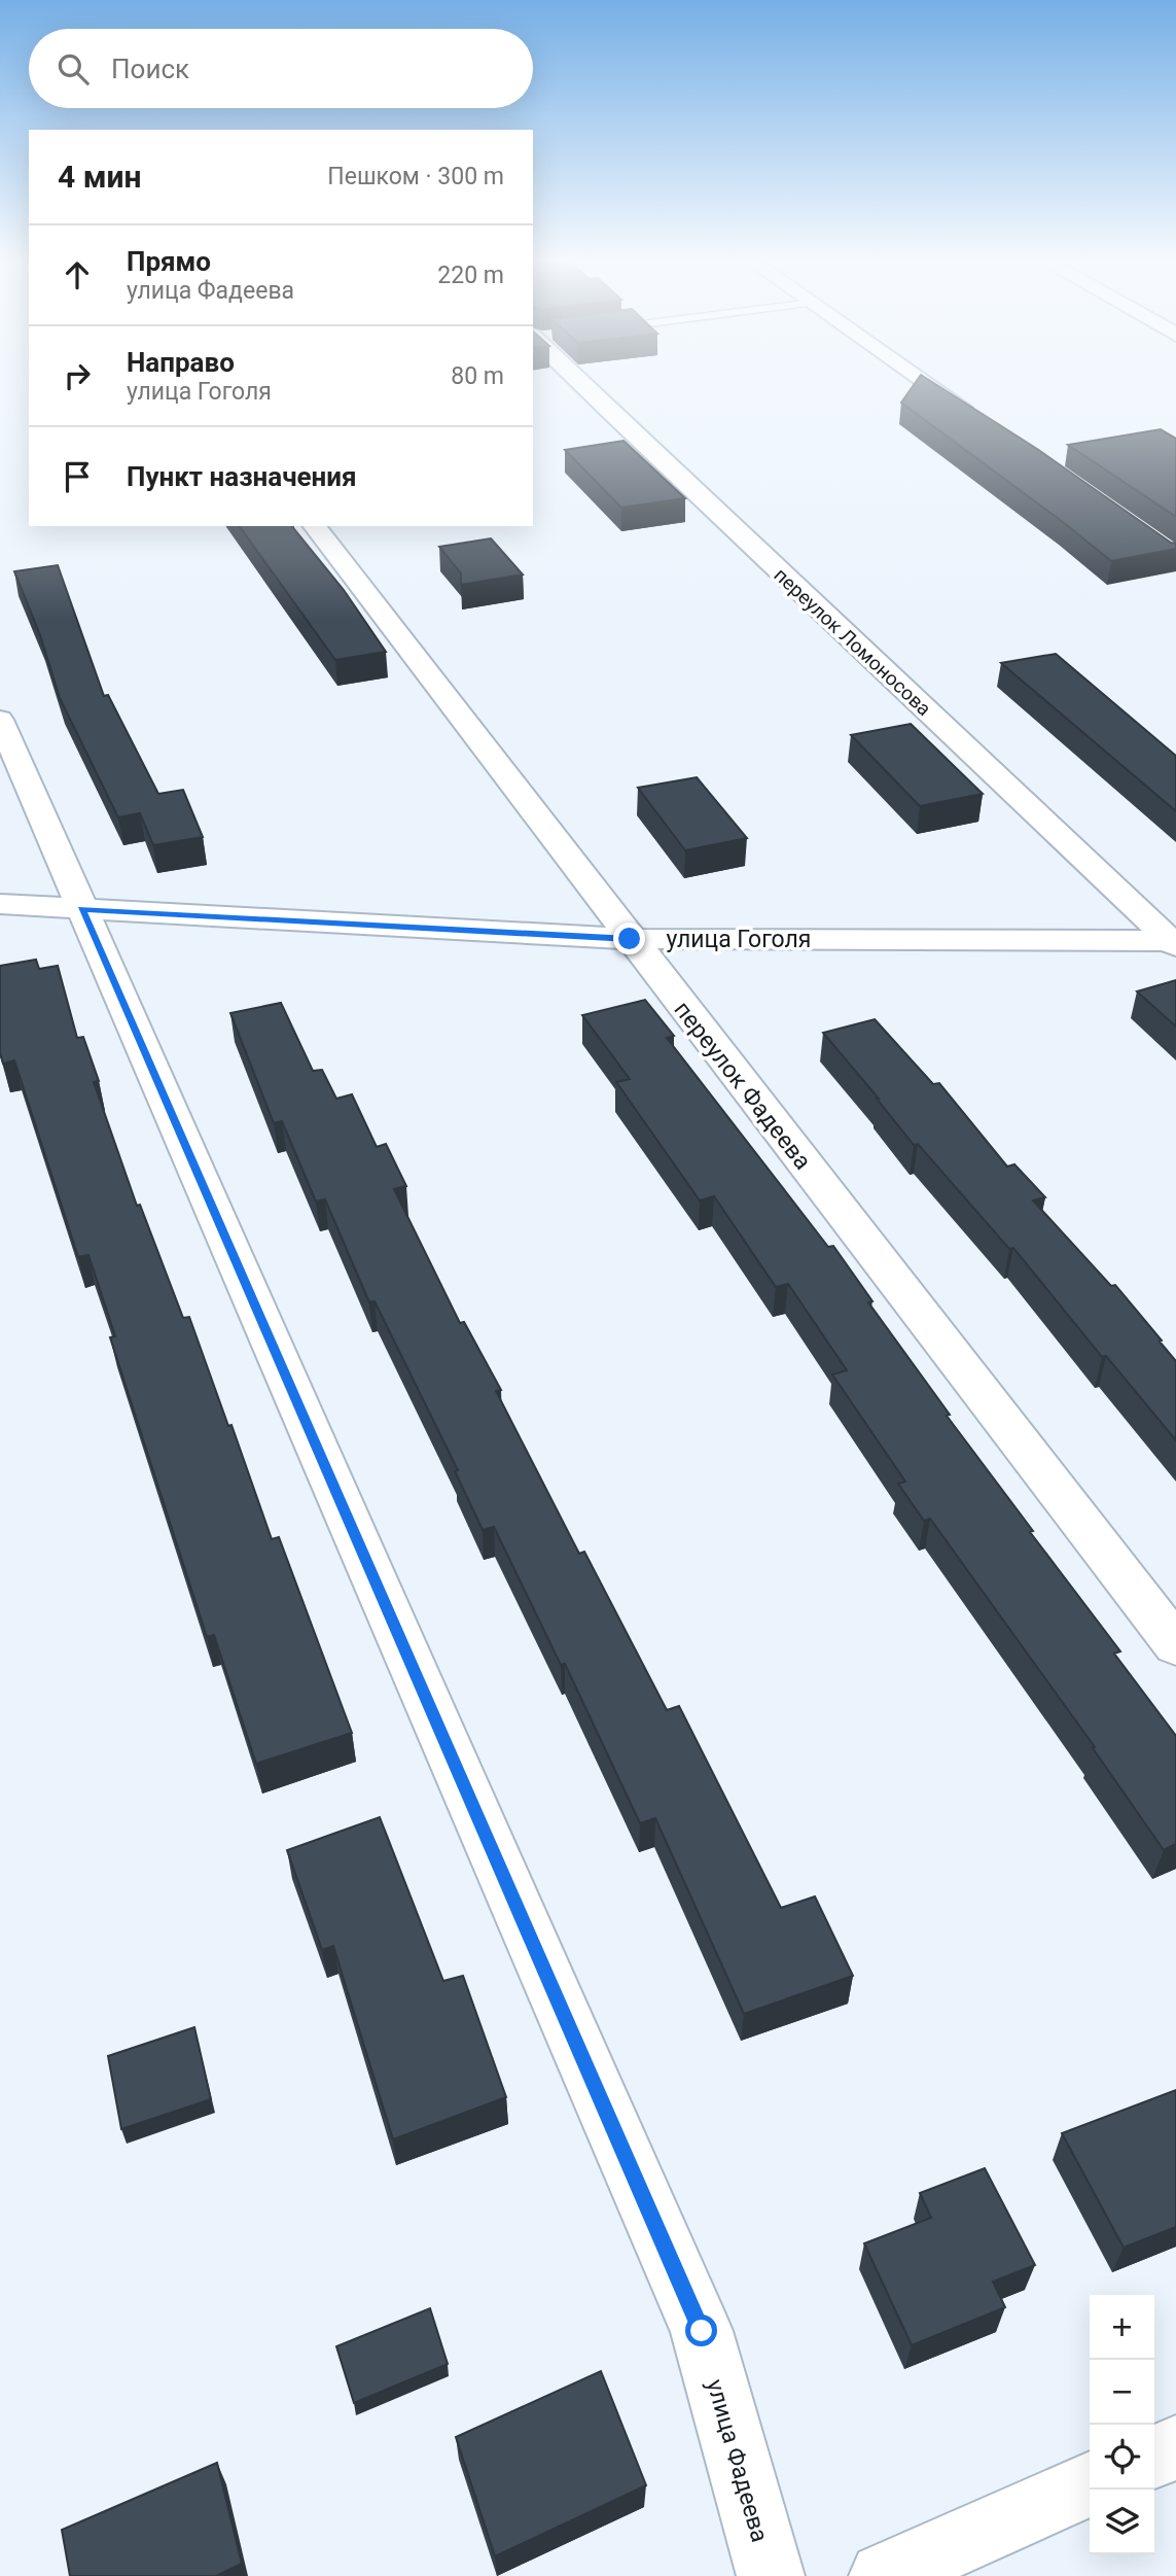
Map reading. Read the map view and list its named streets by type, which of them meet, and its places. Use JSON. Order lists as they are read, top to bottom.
{
  "streets": {
    "street": [
      "переулок Ломоносова",
      "улица Гоголя",
      "переулок Фадеева",
      "улица Фадеева"
    ]
  },
  "crossings": [
    ["переулок Ломоносова", "улица Гоголя"],
    ["улица Гоголя", "переулок Фадеева"],
    ["улица Гоголя", "улица Фадеева"]
  ],
  "page": {
    "search": "Поиск",
    "heading": ["4 мин", "Пешком · 300 m"],
    "list": [
      ["Прямо", "улица Фадеева", "220 m"],
      ["Направо", "улица Гоголя", "80 m"],
      "Пункт назначения"
    ],
    "map_buttons": ["+", "−"]
  }
}
